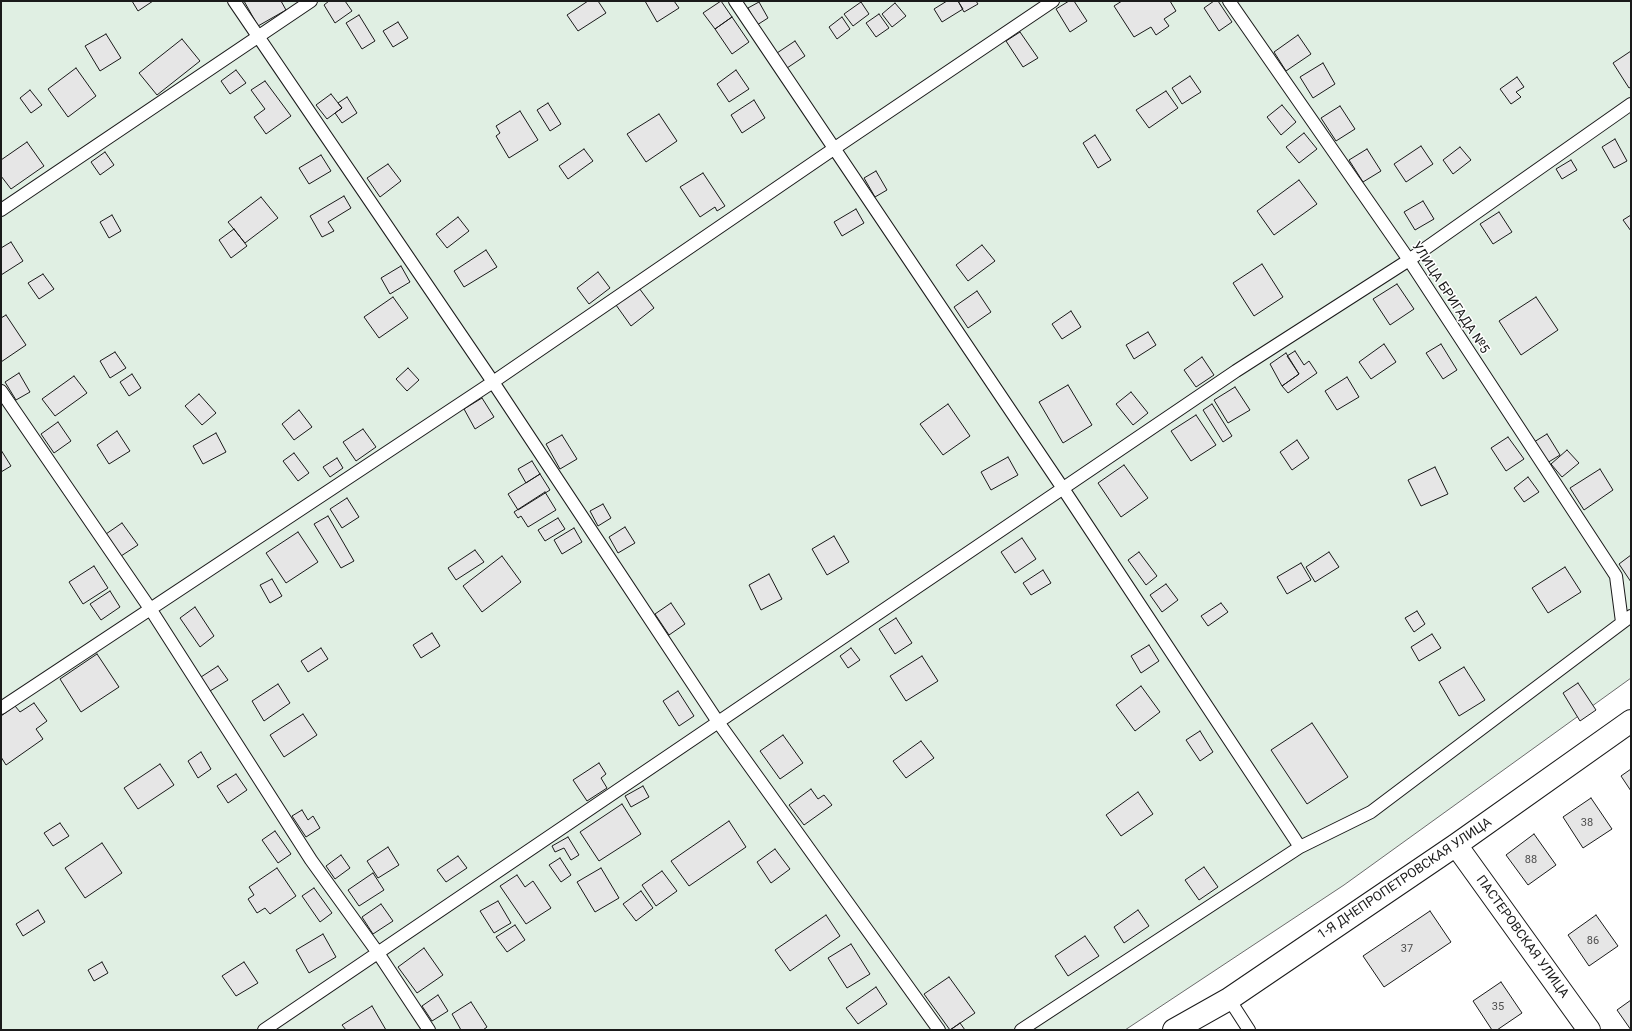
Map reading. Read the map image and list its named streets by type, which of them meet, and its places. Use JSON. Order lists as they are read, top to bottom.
{
  "streets": {
    "street": ["1-Я ДНЕПРОПЕТРОВСКАЯ УЛИЦА", "ПАСТЕРОВСКАЯ УЛИЦА"],
    "lane": ["УЛИЦА БРИГАДА №5"]
  },
  "crossings": [
    ["1-Я ДНЕПРОПЕТРОВСКАЯ УЛИЦА", "ПАСТЕРОВСКАЯ УЛИЦА"]
  ],
  "house_numbers": [
    "38",
    "88",
    "86",
    "37",
    "35"
  ]
}
